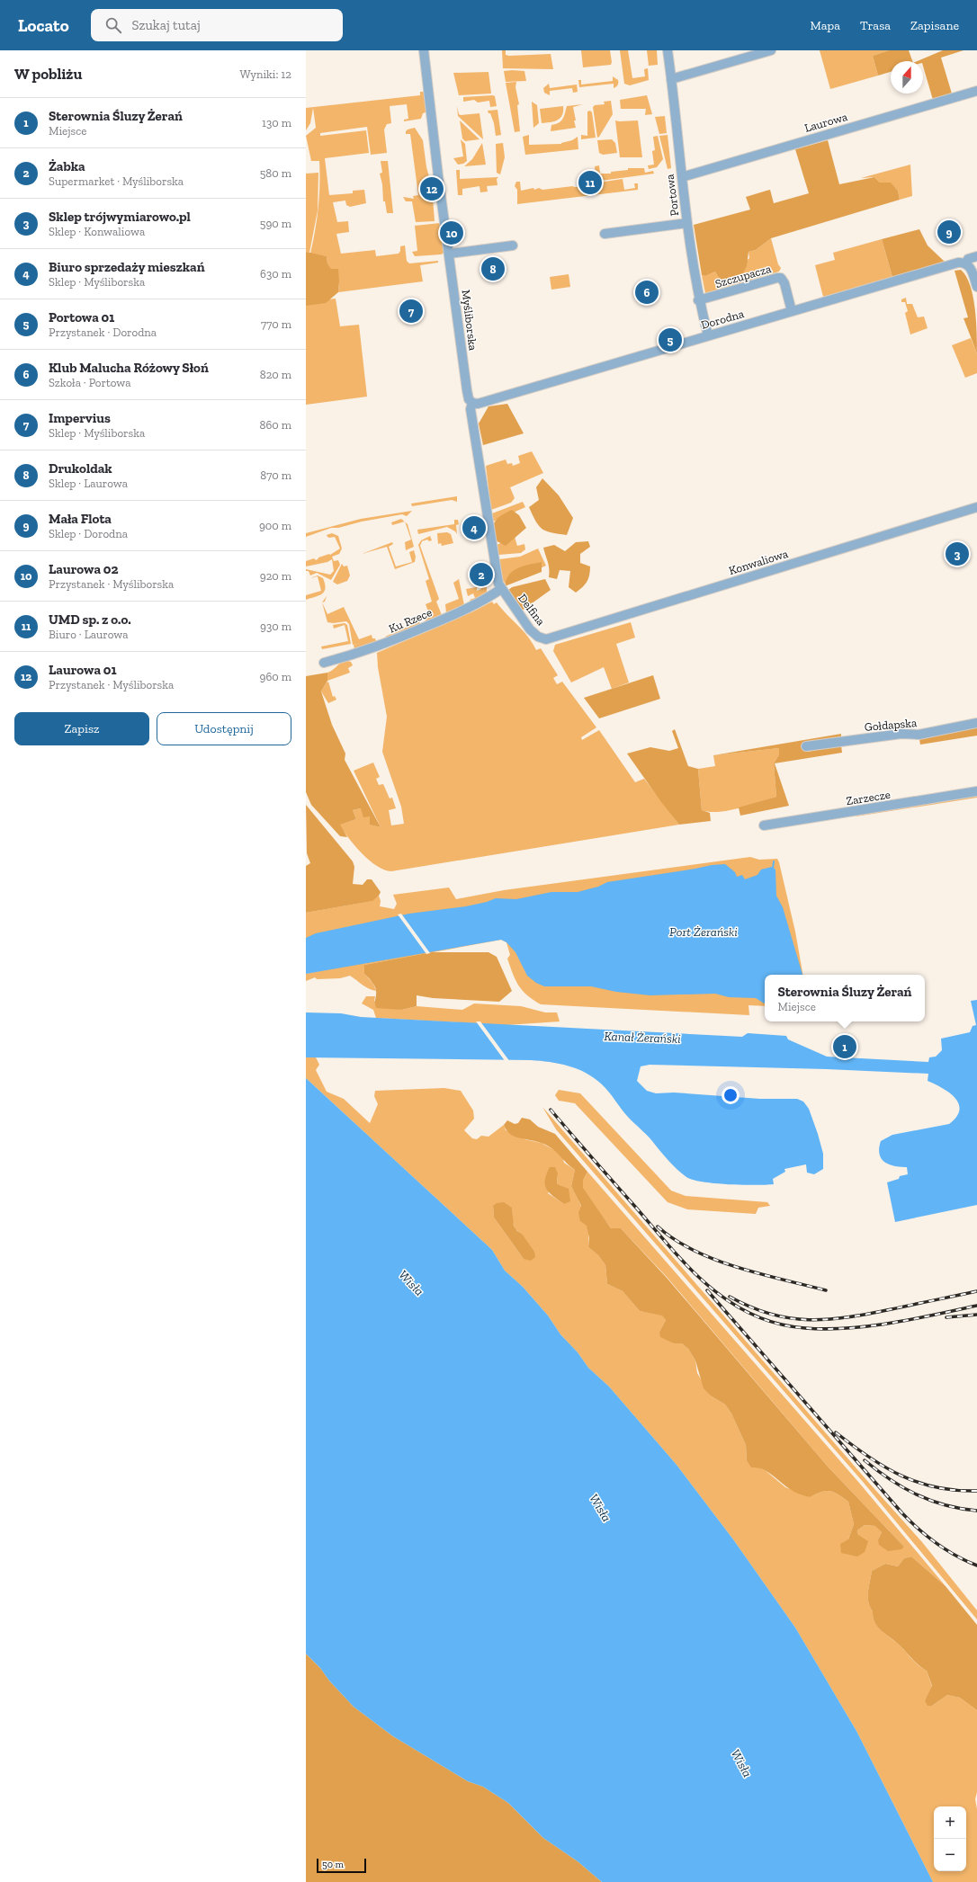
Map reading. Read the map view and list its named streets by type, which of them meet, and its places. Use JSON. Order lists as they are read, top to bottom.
{
  "streets": {
    "street": [
      "Laurowa",
      "Portowa",
      "Szczupacza",
      "Dorodna",
      "Myśliborska",
      "Konwaliowa",
      "Delfina",
      "Ku Rzece",
      "Gołdapska",
      "Zarzecze"
    ]
  },
  "crossings": [
    ["Laurowa", "Portowa"],
    ["Portowa", "Szczupacza"],
    ["Portowa", "Dorodna"],
    ["Szczupacza", "Dorodna"],
    ["Dorodna", "Myśliborska"],
    ["Myśliborska", "Delfina"],
    ["Myśliborska", "Ku Rzece"],
    ["Konwaliowa", "Delfina"],
    ["Delfina", "Ku Rzece"]
  ],
  "water": ["Port Żerański", "Kanał Żerański", "Wisła"],
  "scale_bar": "50 m",
  "north": "top",
  "page": {
    "header": "Locato",
    "search": "Szukaj tutaj",
    "nav": ["Mapa", "Trasa", "Zapisane"],
    "heading": ["W pobliżu", "Wyniki: 12"],
    "list": [
      {
        "mark": "1",
        "name": "Sterownia Śluzy Żerań",
        "note": "Miejsce",
        "value": "130 m"
      },
      {
        "mark": "2",
        "name": "Żabka",
        "note": "Supermarket · Myśliborska",
        "value": "580 m"
      },
      {
        "mark": "3",
        "name": "Sklep trójwymiarowo.pl",
        "note": "Sklep · Konwaliowa",
        "value": "590 m"
      },
      {
        "mark": "4",
        "name": "Biuro sprzedaży mieszkań",
        "note": "Sklep · Myśliborska",
        "value": "630 m"
      },
      {
        "mark": "5",
        "name": "Portowa 01",
        "note": "Przystanek · Dorodna",
        "value": "770 m"
      },
      {
        "mark": "6",
        "name": "Klub Malucha Różowy Słoń",
        "note": "Szkoła · Portowa",
        "value": "820 m"
      },
      {
        "mark": "7",
        "name": "Impervius",
        "note": "Sklep · Myśliborska",
        "value": "860 m"
      },
      {
        "mark": "8",
        "name": "Drukoldak",
        "note": "Sklep · Laurowa",
        "value": "870 m"
      },
      {
        "mark": "9",
        "name": "Mała Flota",
        "note": "Sklep · Dorodna",
        "value": "900 m"
      },
      {
        "mark": "10",
        "name": "Laurowa 02",
        "note": "Przystanek · Myśliborska",
        "value": "920 m"
      },
      {
        "mark": "11",
        "name": "UMD sp. z o.o.",
        "note": "Biuro · Laurowa",
        "value": "930 m"
      },
      {
        "mark": "12",
        "name": "Laurowa 01",
        "note": "Przystanek · Myśliborska",
        "value": "960 m"
      }
    ],
    "pins": [
      "11",
      "12",
      "9",
      "10",
      "8",
      "6",
      "7",
      "5",
      "4",
      "3",
      "2",
      "1"
    ],
    "buttons": ["Zapisz", "Udostępnij"],
    "popup": ["Sterownia Śluzy Żerań", "Miejsce"],
    "map_buttons": ["+", "−"],
    "scale": "50 m"
  }
}
